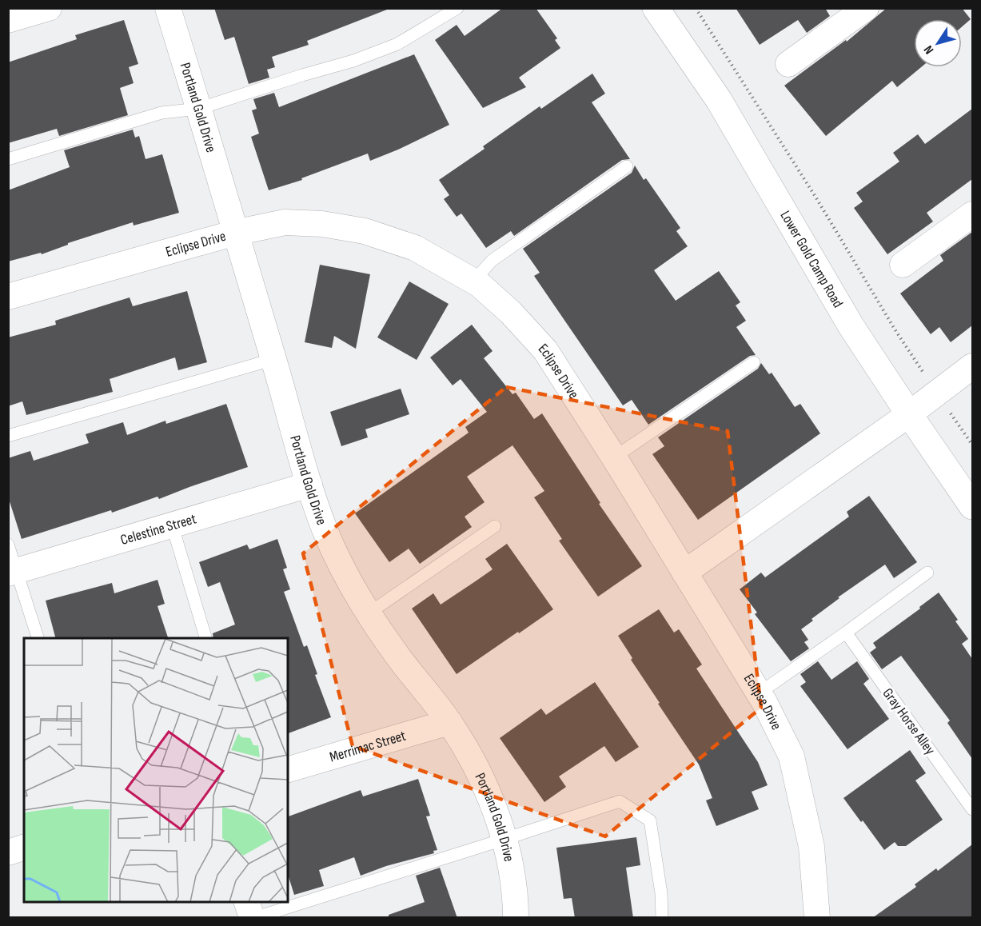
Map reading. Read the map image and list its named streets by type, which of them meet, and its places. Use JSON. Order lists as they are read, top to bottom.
{
  "streets": {
    "street": [
      "Portland Gold Drive",
      "Eclipse Drive",
      "Lower Gold Camp Road",
      "Celestine Street",
      "Merrimac Street"
    ],
    "lane": ["Gray Horse Alley"]
  },
  "crossings": [
    ["Portland Gold Drive", "Eclipse Drive"],
    ["Portland Gold Drive", "Celestine Street"],
    ["Portland Gold Drive", "Merrimac Street"]
  ],
  "north": "bottom left"
}
